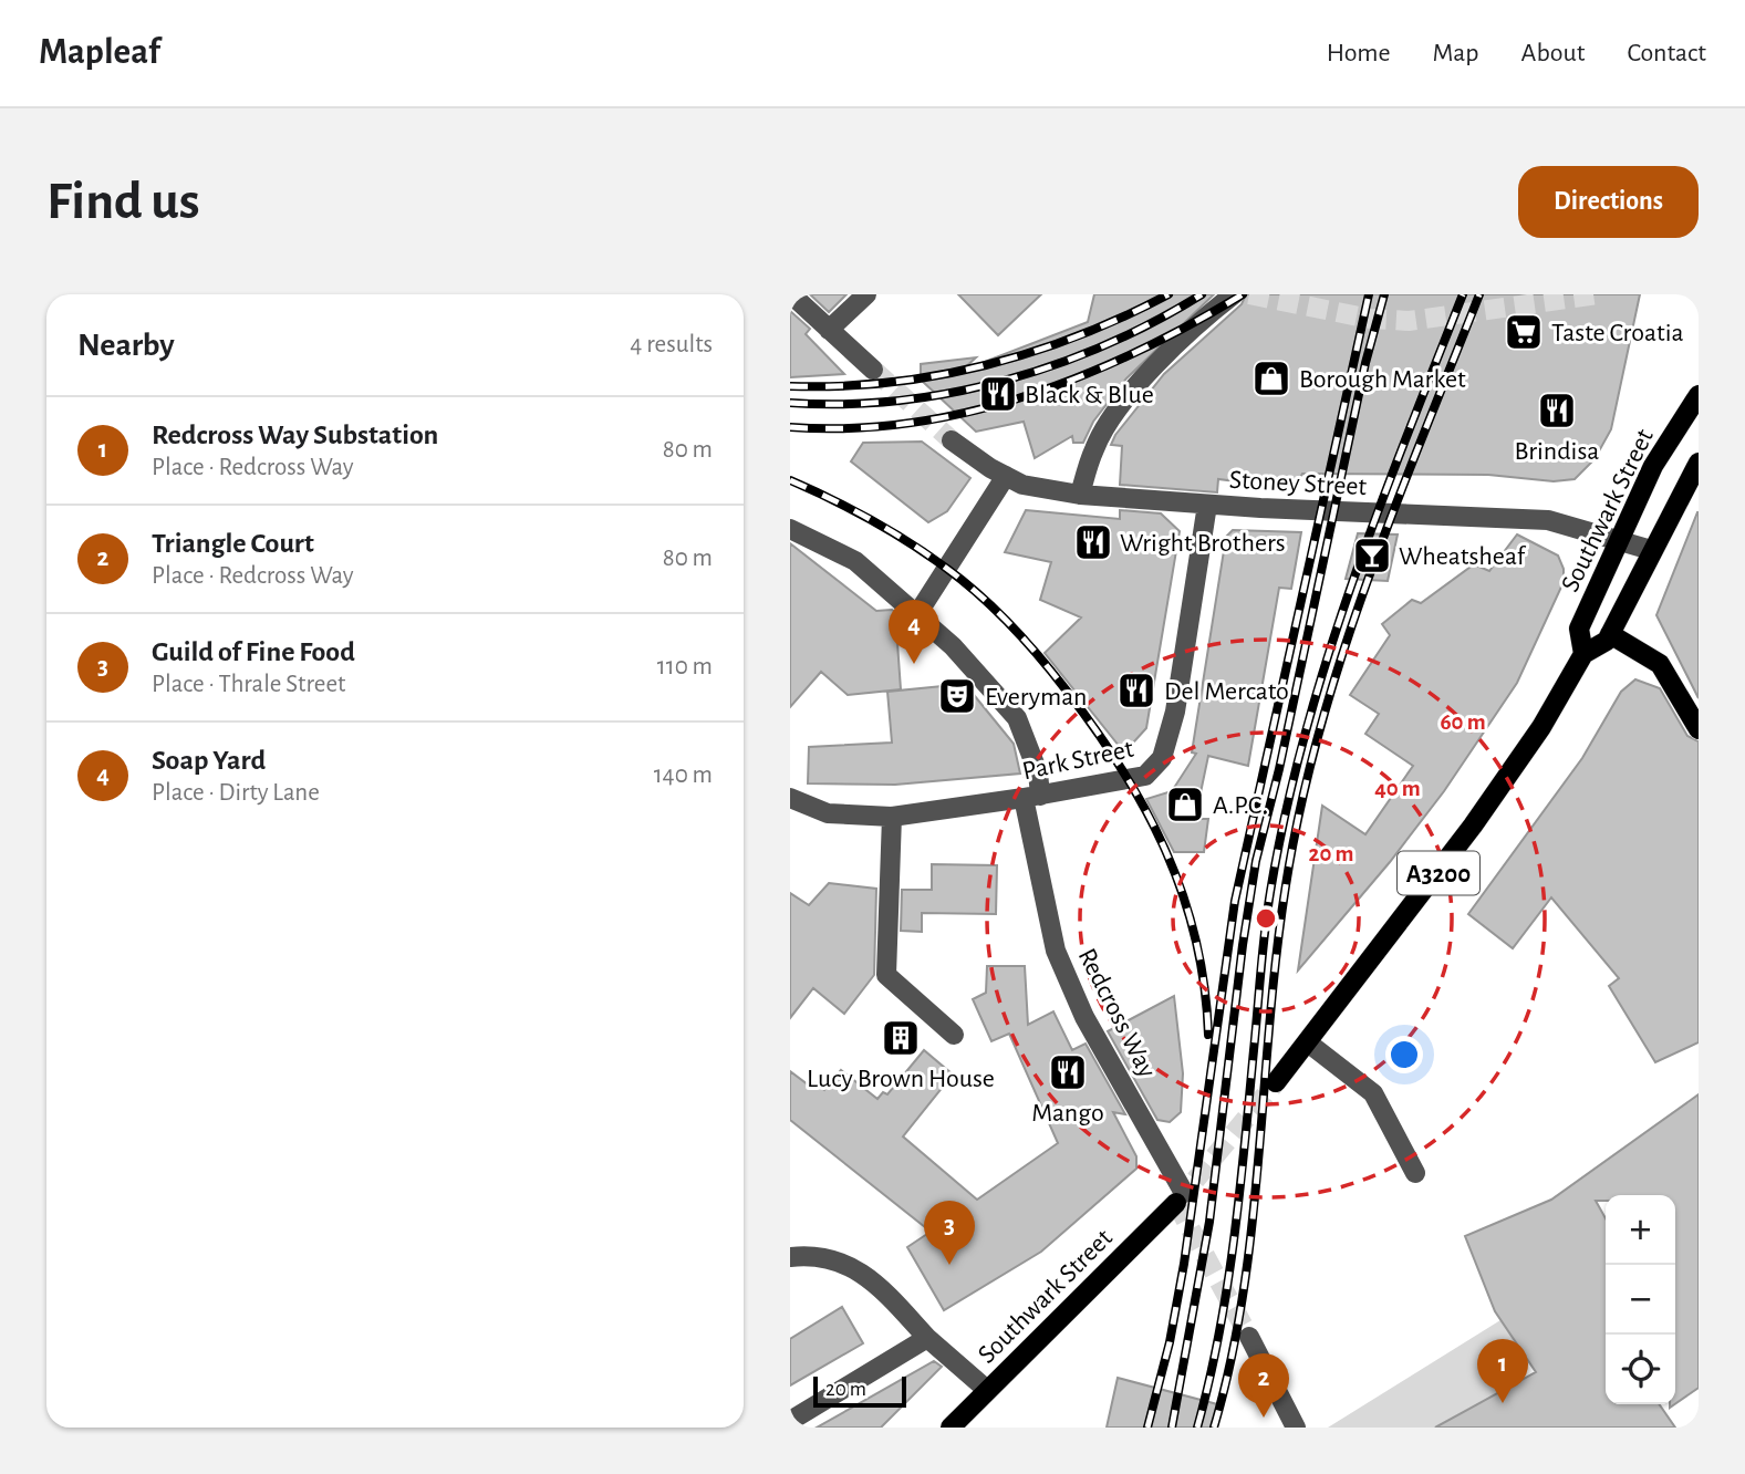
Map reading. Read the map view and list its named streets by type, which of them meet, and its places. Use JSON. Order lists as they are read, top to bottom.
{
  "streets": {
    "main road": ["Southwark Street", "A3200"],
    "street": ["Stoney Street", "Park Street", "Redcross Way"]
  },
  "crossings": [
    ["Stoney Street", "Southwark Street"],
    ["Stoney Street", "Park Street"],
    ["Stoney Street", "A3200"],
    ["Southwark Street", "A3200"],
    ["Southwark Street", "Redcross Way"],
    ["Park Street", "Redcross Way"]
  ],
  "places": {
    "supermarket": ["Taste Croatia"],
    "shop": ["Borough Market", "A.P.C."],
    "restaurant": [
      "Black & Blue",
      "Brindisa",
      "Wright Brothers",
      "Del Mercato",
      "Mango"
    ],
    "bar": ["Wheatsheaf"],
    "theatre": ["Everyman"],
    "building": ["Lucy Brown House"]
  },
  "scale_bar": "20 m",
  "page": {
    "header": "Mapleaf",
    "nav": [
      "Home",
      "Map",
      "About",
      "Contact"
    ],
    "buttons": "Directions",
    "title": "Find us",
    "heading": ["Nearby", "4 results"],
    "list": [
      {
        "mark": "1",
        "name": "Redcross Way Substation",
        "note": "Place · Redcross Way",
        "value": "80 m"
      },
      {
        "mark": "2",
        "name": "Triangle Court",
        "note": "Place · Redcross Way",
        "value": "80 m"
      },
      {
        "mark": "3",
        "name": "Guild of Fine Food",
        "note": "Place · Thrale Street",
        "value": "110 m"
      },
      {
        "mark": "4",
        "name": "Soap Yard",
        "note": "Place · Dirty Lane",
        "value": "140 m"
      }
    ],
    "pins": [
      "4",
      "3",
      "1",
      "2"
    ],
    "map_buttons": ["+", "−"],
    "scale": "20 m"
  },
  "rings": ["60 m", "40 m", "20 m"]
}
